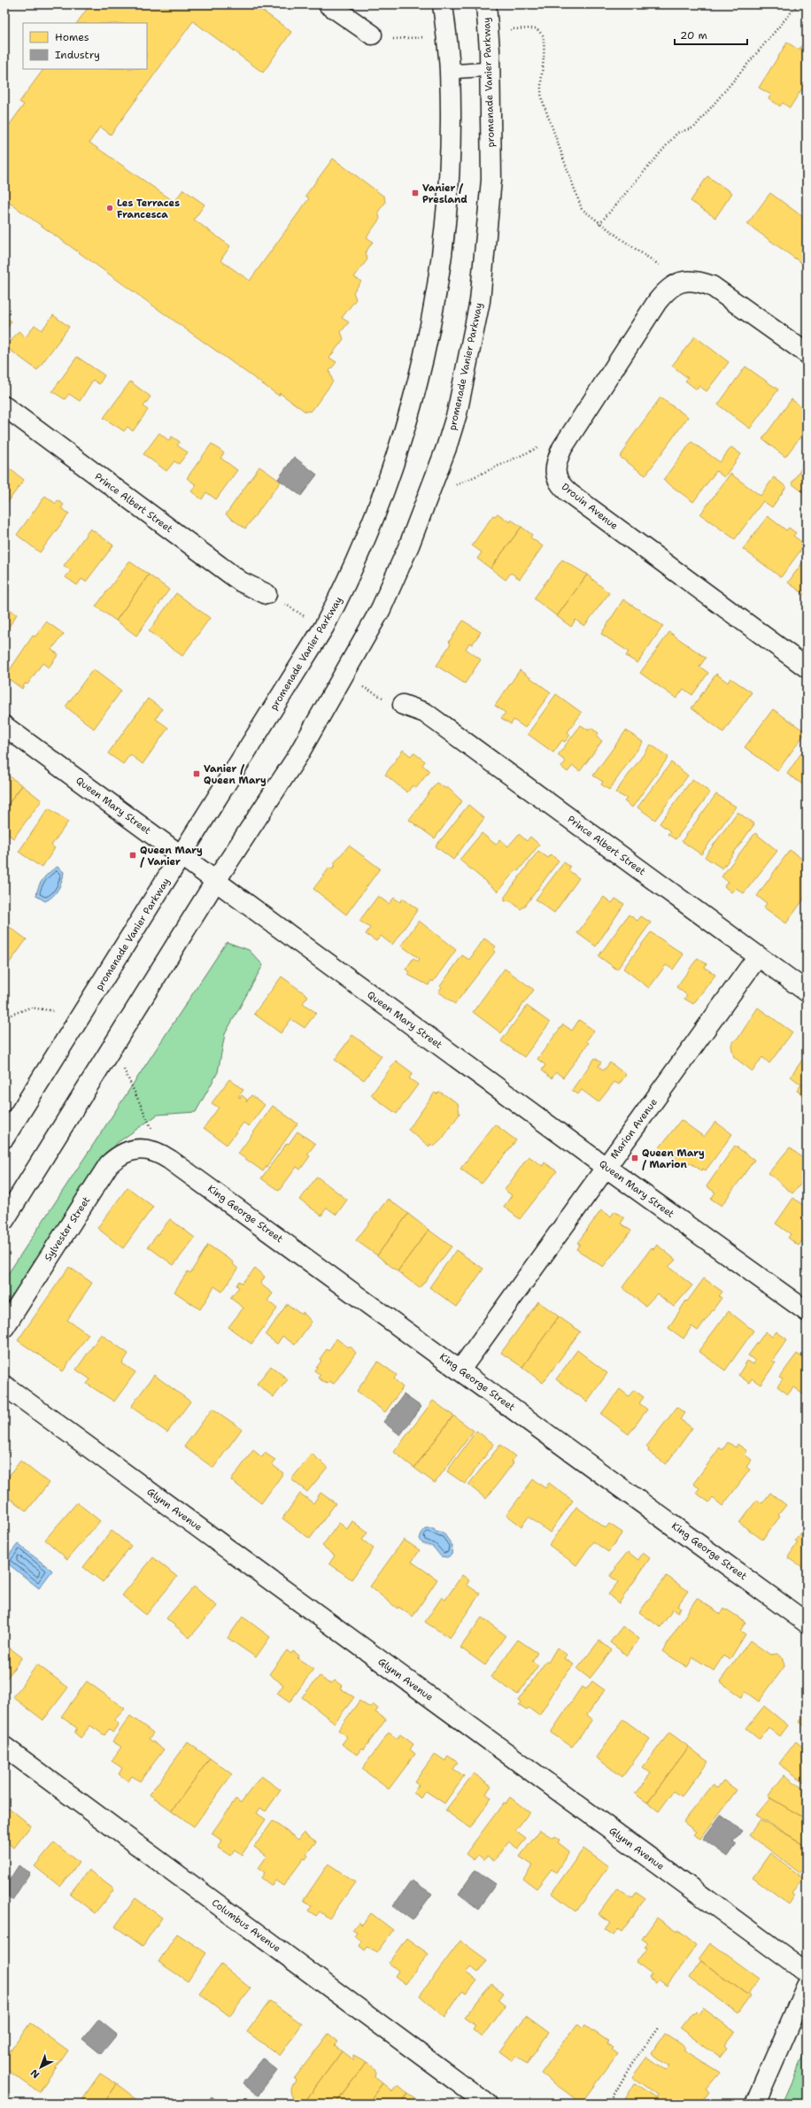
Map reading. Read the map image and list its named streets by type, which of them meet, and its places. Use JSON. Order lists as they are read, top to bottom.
{
  "streets": {
    "street": [
      "promenade Vanier Parkway",
      "Prince Albert Street",
      "Drouin Avenue",
      "Queen Mary Street",
      "Marion Avenue",
      "King George Street",
      "Sylvester Street",
      "Glynn Avenue",
      "Columbus Avenue"
    ]
  },
  "crossings": [
    ["promenade Vanier Parkway", "Queen Mary Street"],
    ["Prince Albert Street", "Marion Avenue"],
    ["Queen Mary Street", "Marion Avenue"],
    ["Marion Avenue", "King George Street"],
    ["King George Street", "Sylvester Street"]
  ],
  "places": {
    "transit": [
      "Vanier / Presland",
      "Vanier / Queen Mary",
      "Queen Mary / Vanier",
      "Queen Mary / Marion"
    ],
    "other": ["Les Terraces Francesca"]
  },
  "legend": ["Homes", "Industry"],
  "scale_bar": "20 m",
  "north": "bottom left"
}
